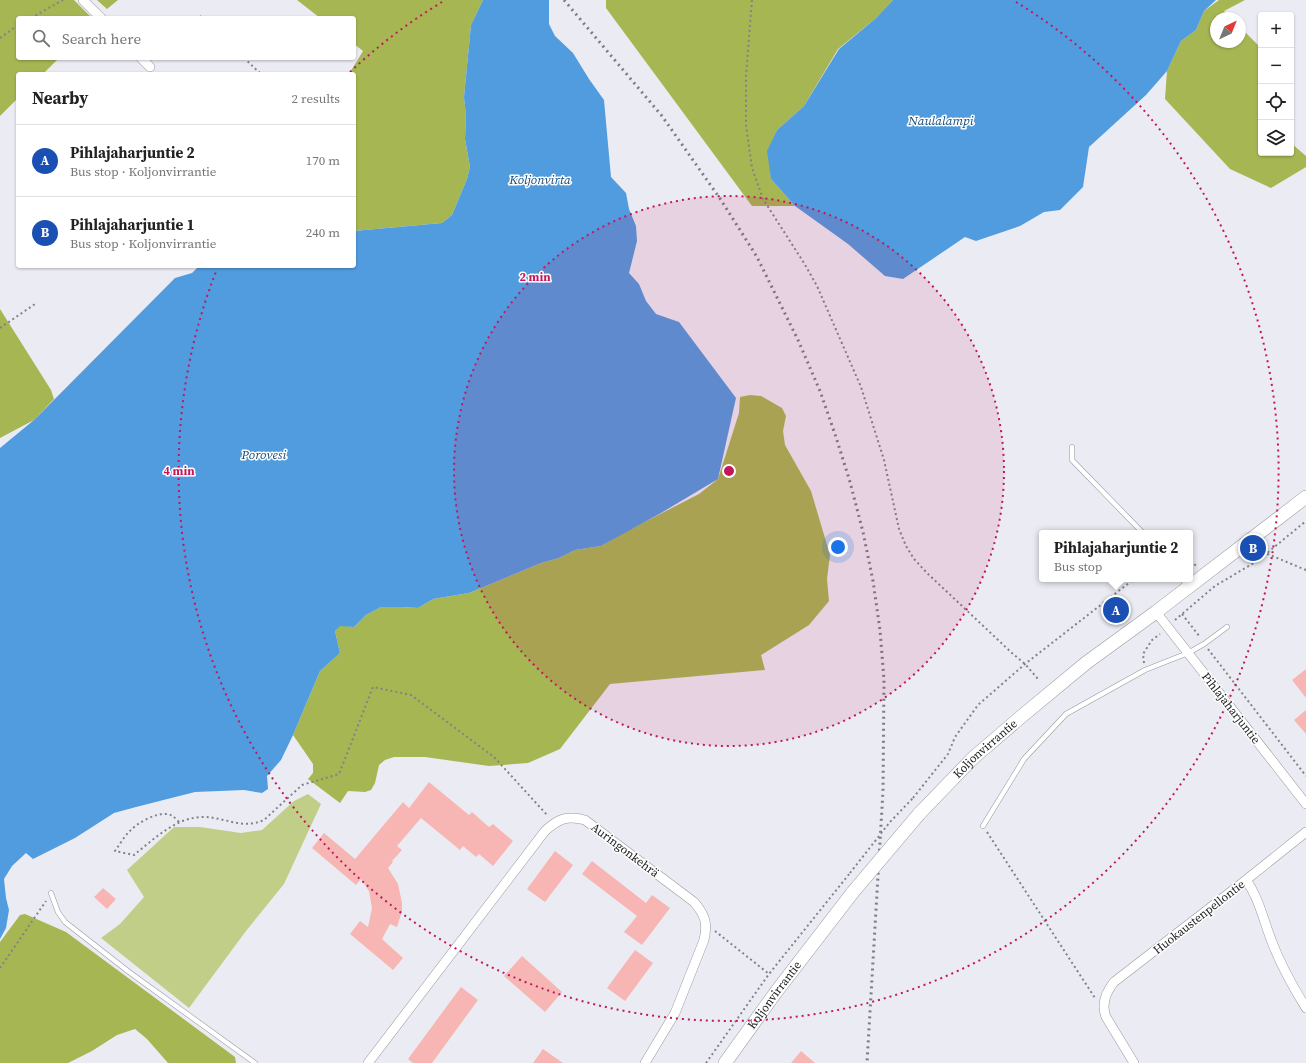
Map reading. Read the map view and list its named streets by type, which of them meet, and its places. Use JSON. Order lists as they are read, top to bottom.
{
  "streets": {
    "main road": ["Koljonvirrantie"],
    "street": ["Pihlajaharjuntie", "Auringonkehrä", "Huokaustenpellontie"]
  },
  "crossings": [
    ["Pihlajaharjuntie", "Koljonvirrantie"]
  ],
  "water": ["Naulalampi", "Koljonvirta", "Porovesi"],
  "north": "top right",
  "page": {
    "map_buttons": ["+", "−"],
    "search": "Search here",
    "heading": ["Nearby", "2 results"],
    "list": [
      {
        "mark": "A",
        "name": "Pihlajaharjuntie 2",
        "note": "Bus stop · Koljonvirrantie",
        "value": "170 m"
      },
      {
        "mark": "B",
        "name": "Pihlajaharjuntie 1",
        "note": "Bus stop · Koljonvirrantie",
        "value": "240 m"
      }
    ],
    "popup": ["Pihlajaharjuntie 2", "Bus stop"],
    "pins": ["B", "A"]
  },
  "rings": ["2 min", "4 min"]
}
